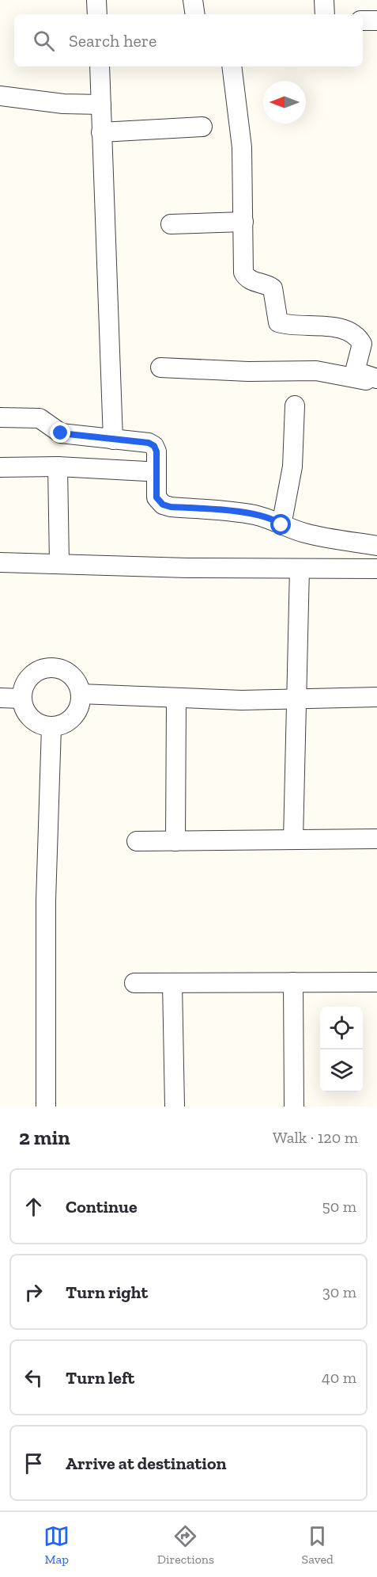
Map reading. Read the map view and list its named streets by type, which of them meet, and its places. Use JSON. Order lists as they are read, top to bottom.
{
  "north": "left",
  "page": {
    "search": "Search here",
    "heading": ["2 min", "Walk · 120 m"],
    "list": [
      ["Continue", "50 m"],
      ["Turn right", "30 m"],
      ["Turn left", "40 m"],
      "Arrive at destination"
    ],
    "nav": ["Map", "Directions", "Saved"]
  }
}
